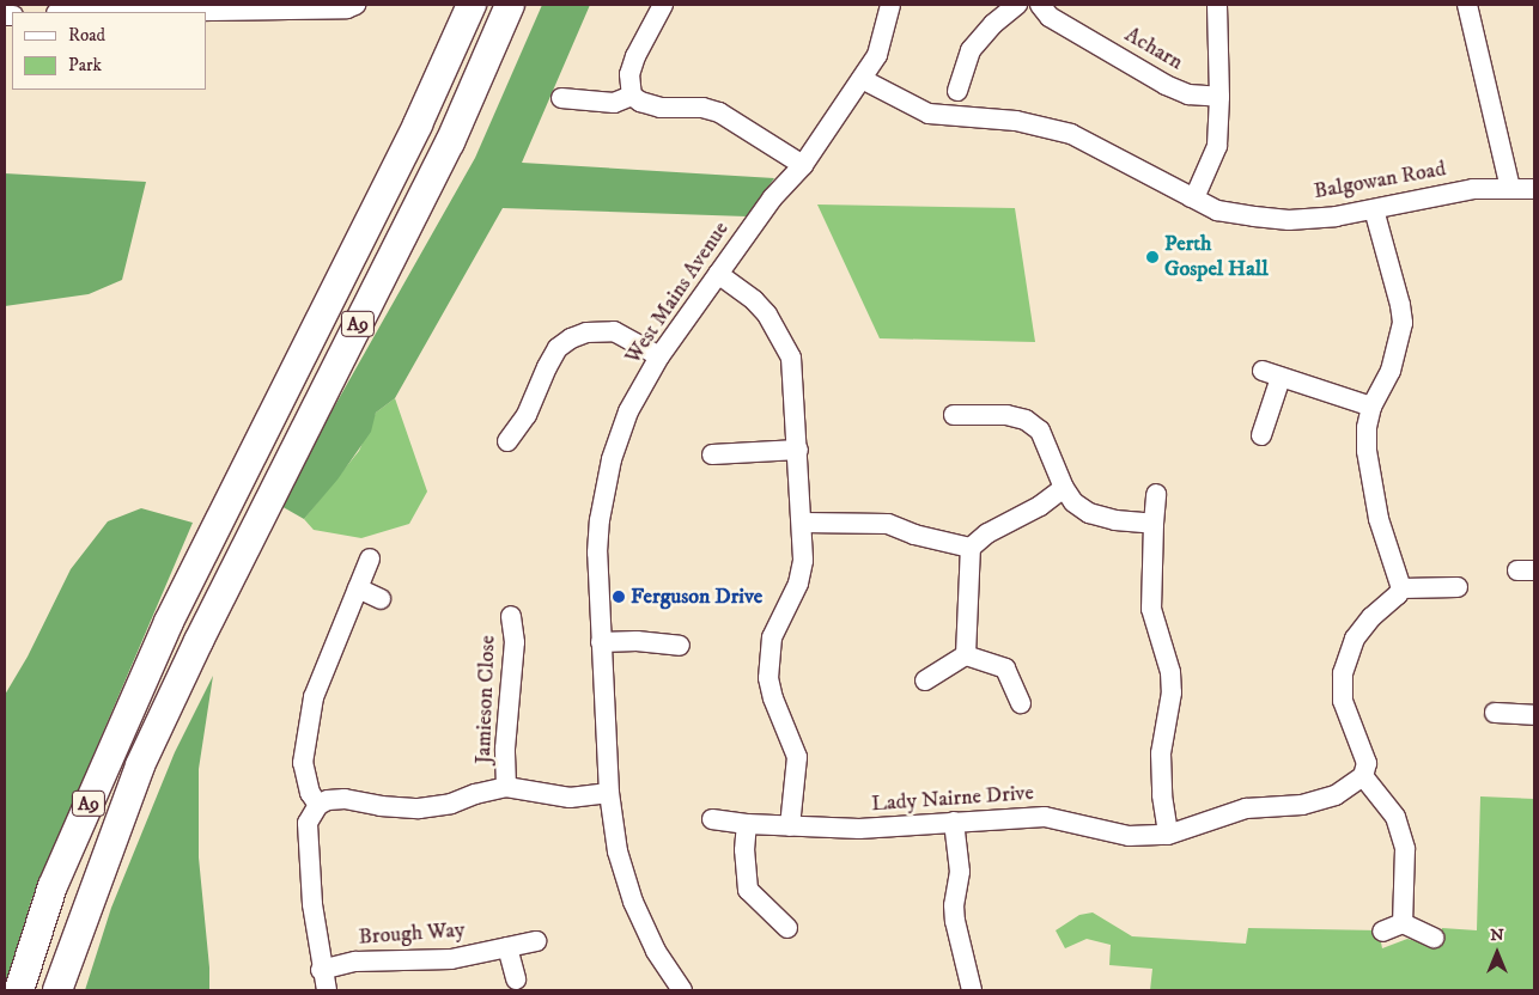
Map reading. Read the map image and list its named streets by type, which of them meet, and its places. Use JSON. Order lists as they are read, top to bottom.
{
  "streets": {
    "highway": ["A9"],
    "street": [
      "Acharn",
      "Balgowan Road",
      "West Mains Avenue",
      "Jamieson Close",
      "Lady Nairne Drive",
      "Brough Way"
    ]
  },
  "crossings": [
    ["Balgowan Road", "West Mains Avenue"]
  ],
  "places": ["Perth Gospel Hall", "Ferguson Drive"],
  "legend": ["Road", "Park"],
  "north": "top"
}
